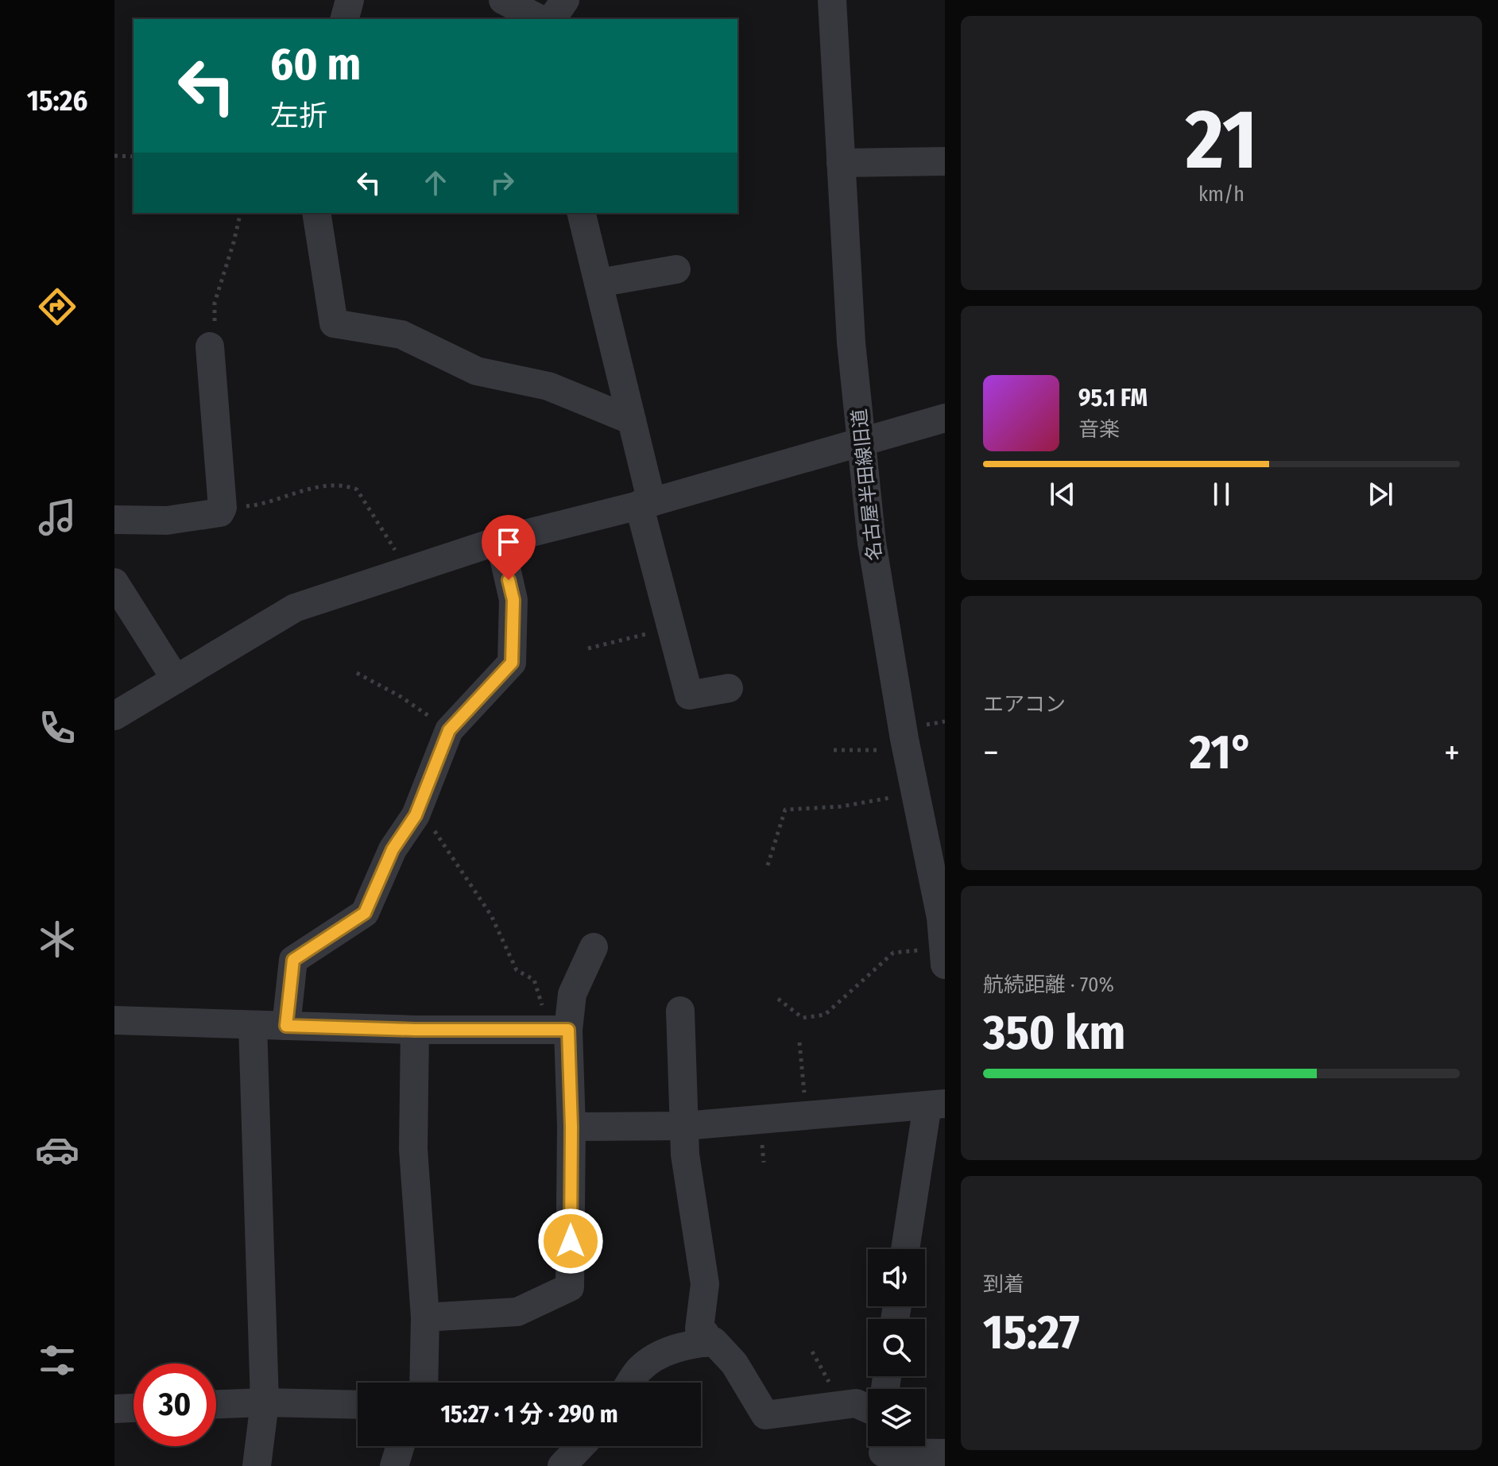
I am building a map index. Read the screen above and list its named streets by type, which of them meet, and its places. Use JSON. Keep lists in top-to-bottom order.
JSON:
{
  "streets": {
    "street": ["名古屋半田線旧道"]
  },
  "page": {
    "tabs": "15:26",
    "tile": [
      ["21", "km/h"],
      "エアコン",
      ["航続距離 · 70%", "350 km"],
      ["到着", "15:27"]
    ],
    "turn": ["60 m", "左折"],
    "song": ["95.1 FM", "音楽"],
    "heat": ["−", "21°", "+"],
    "limit": "30",
    "trip": "15:27 · 1 分 · 290 m"
  }
}
